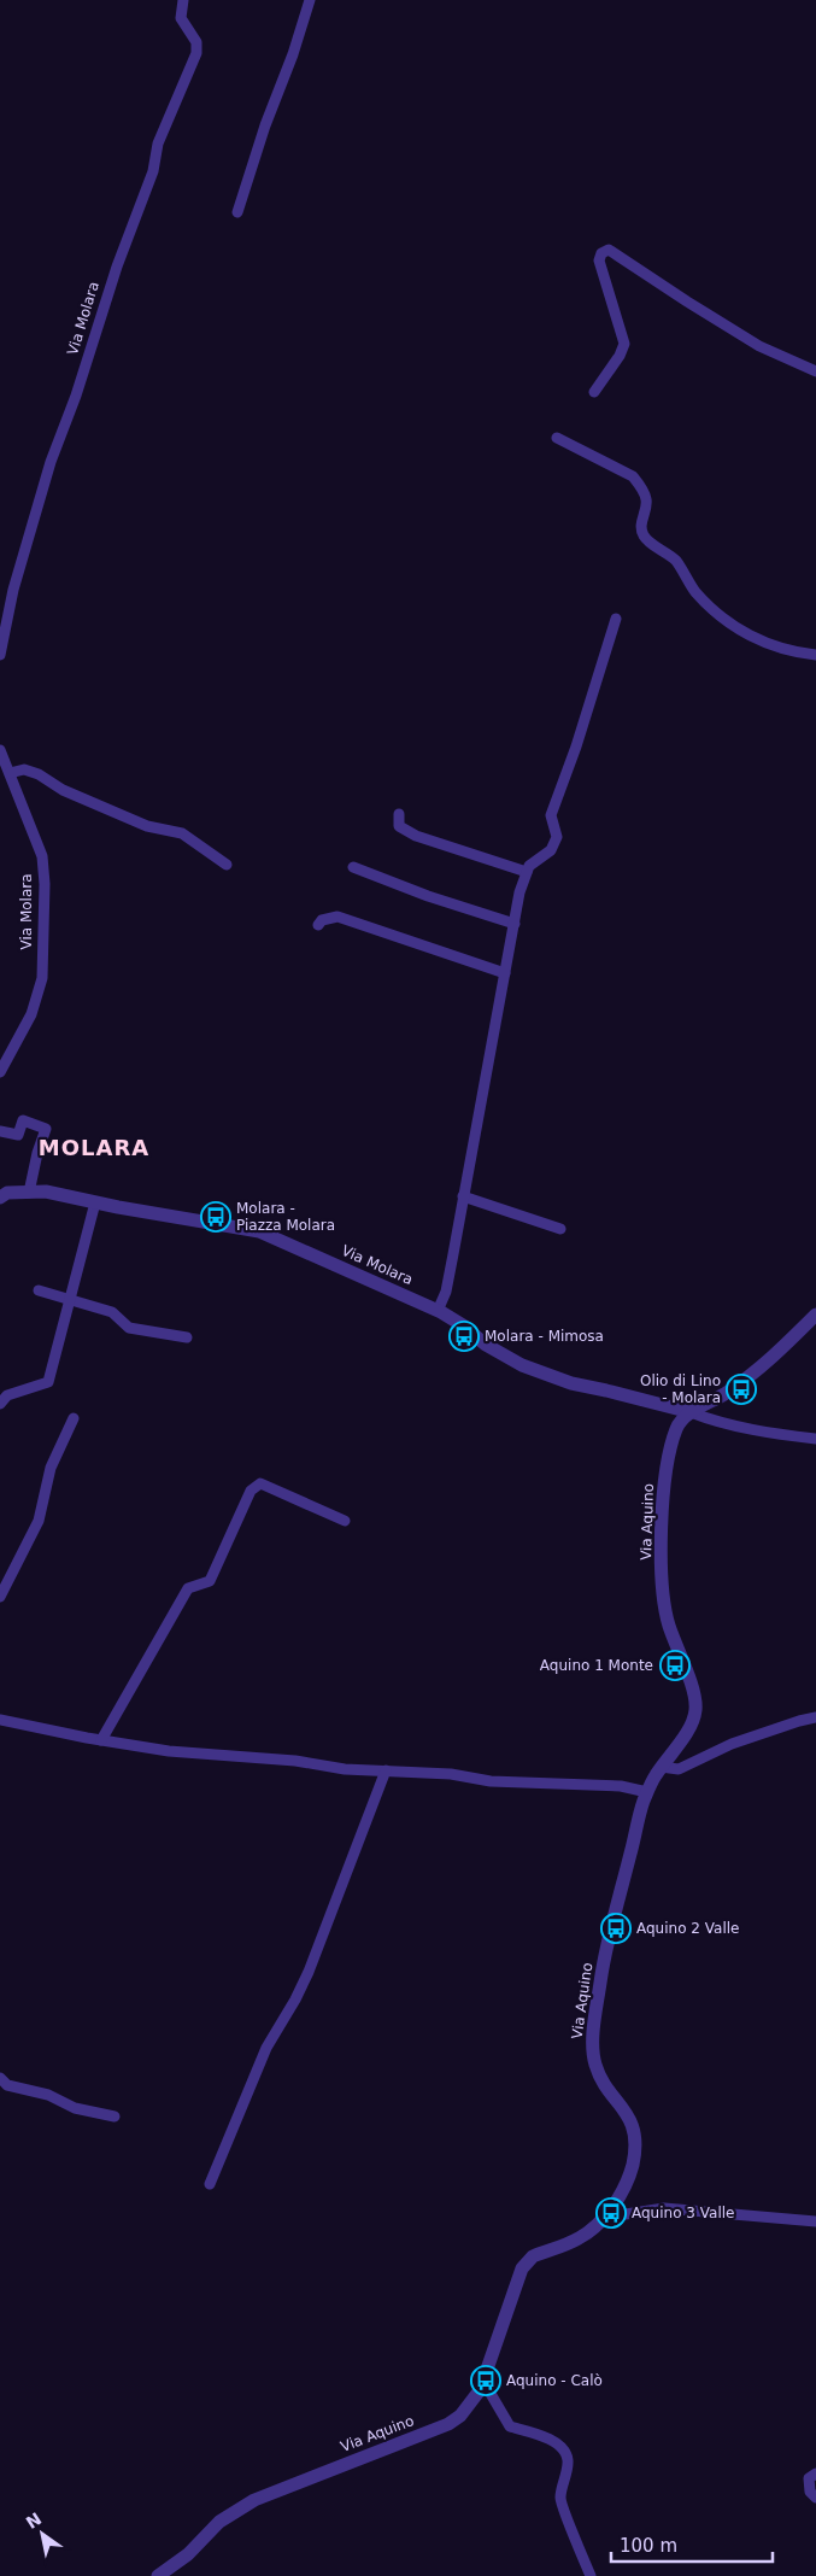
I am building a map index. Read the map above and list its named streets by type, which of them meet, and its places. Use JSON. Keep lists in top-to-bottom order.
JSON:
{
  "streets": {
    "street": ["Via Molara", "Via Aquino"]
  },
  "crossings": [
    ["Via Molara", "Via Aquino"]
  ],
  "districts": ["MOLARA"],
  "places": {
    "bus stop": [
      "Molara - Piazza Molara",
      "Molara - Mimosa",
      "Olio di Lino - Molara",
      "Aquino 1 Monte",
      "Aquino 2 Valle",
      "Aquino 3 Valle",
      "Aquino - Calò"
    ]
  },
  "scale_bar": "100 m",
  "north": "top left"
}
